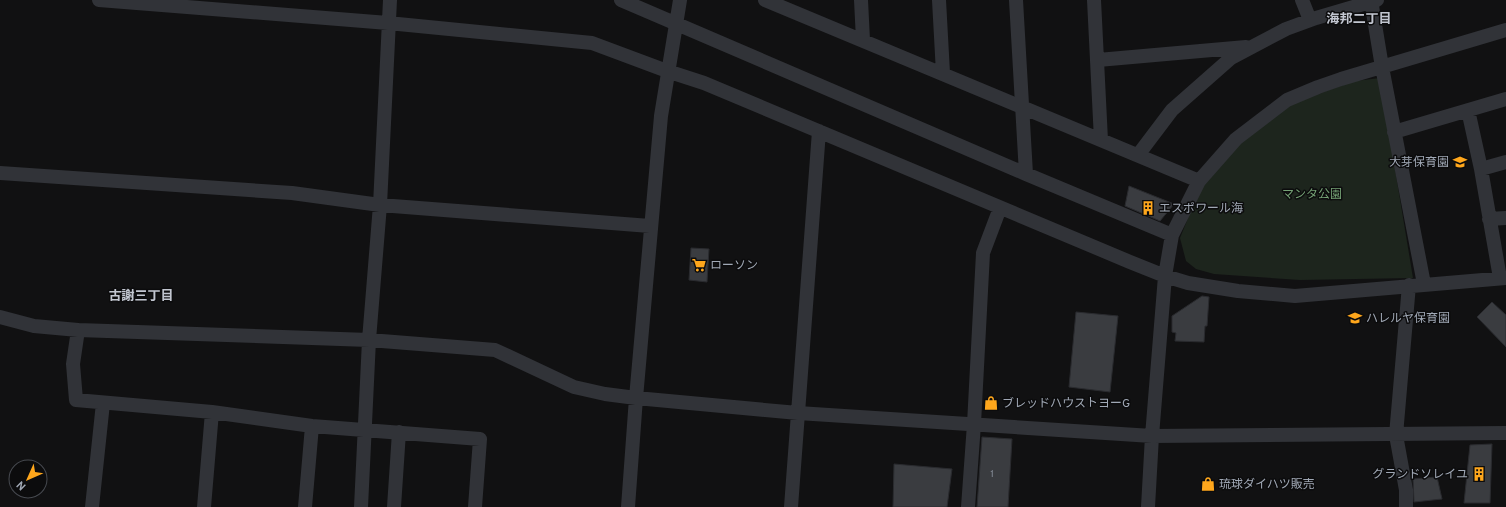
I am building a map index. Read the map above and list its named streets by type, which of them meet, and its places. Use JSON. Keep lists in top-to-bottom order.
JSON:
{
  "districts": ["海邦二丁目", "古謝三丁目"],
  "parks": ["マンタ公園"],
  "places": {
    "school or university": ["大芽保育園", "ハレルヤ保育園"],
    "building": ["エスポワール海", "グランドソレイユ"],
    "supermarket": ["ローソン"],
    "shop": ["ブレッドハウストヨーG", "琉球ダイハツ販売"]
  },
  "house_numbers": ["1"],
  "north": "bottom left"
}
